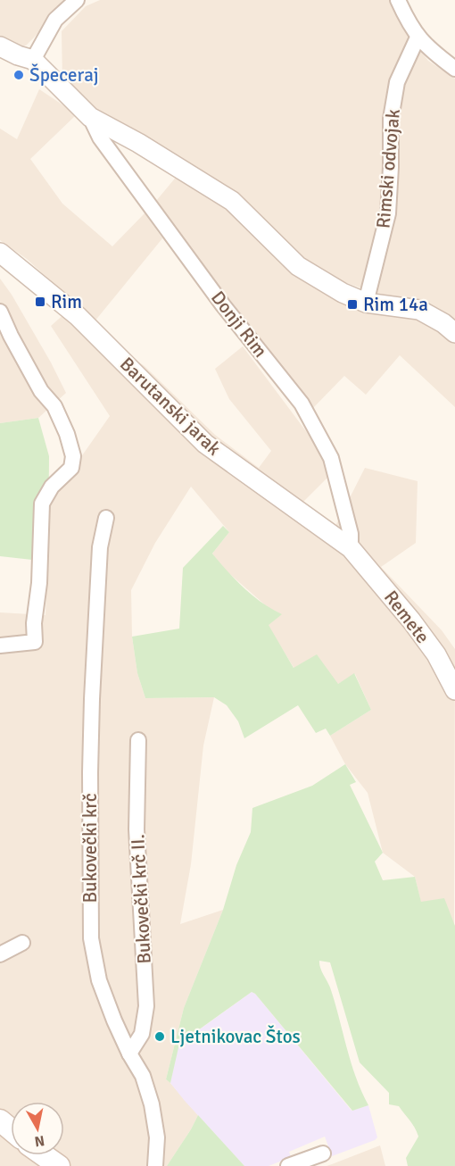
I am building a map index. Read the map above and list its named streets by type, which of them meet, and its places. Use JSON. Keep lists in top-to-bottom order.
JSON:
{
  "streets": {
    "street": [
      "Rimski odvojak",
      "Donji Rim",
      "Barutanski jarak",
      "Remete",
      "Bukovečki krč",
      "Bukovečki krč II."
    ]
  },
  "crossings": [
    ["Donji Rim", "Barutanski jarak"],
    ["Donji Rim", "Remete"],
    ["Barutanski jarak", "Remete"],
    ["Bukovečki krč", "Bukovečki krč II."]
  ],
  "places": {
    "other": ["Špeceraj", "Ljetnikovac Štos"],
    "transit": ["Rim", "Rim 14a"]
  },
  "north": "bottom"
}
